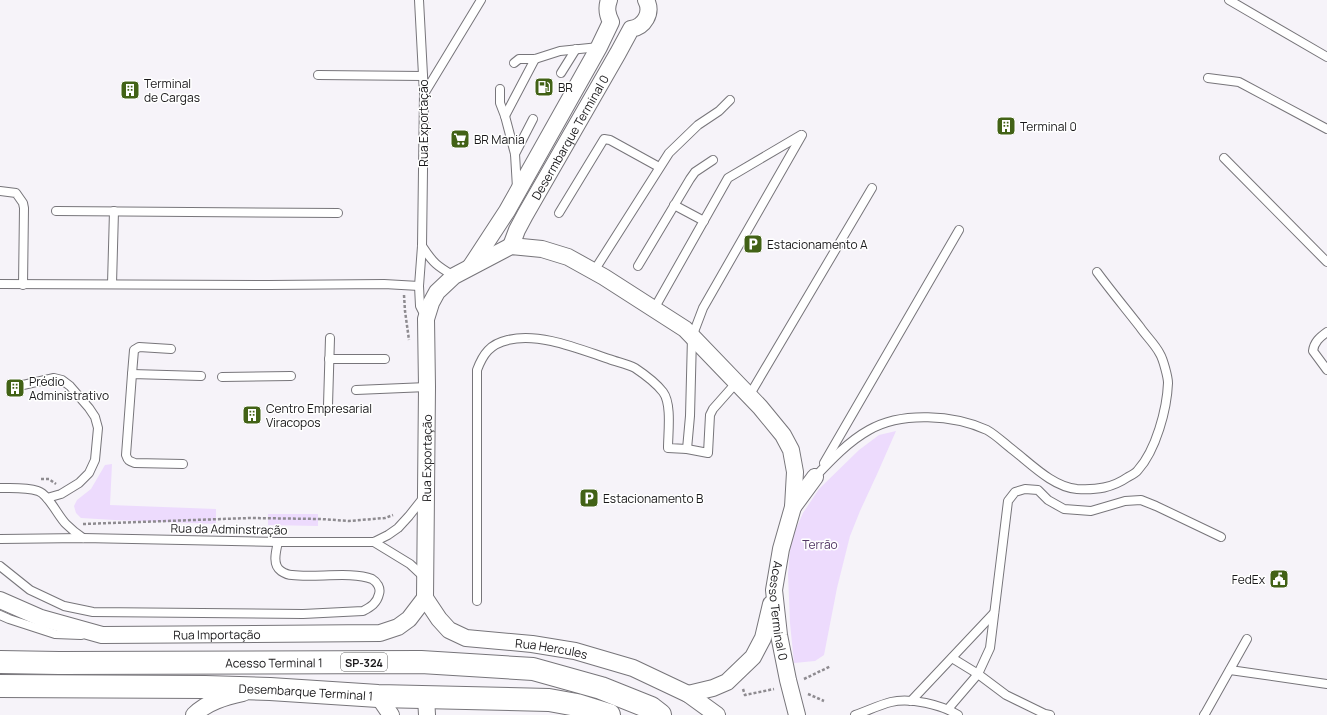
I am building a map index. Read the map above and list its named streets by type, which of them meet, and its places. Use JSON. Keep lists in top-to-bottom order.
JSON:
{
  "streets": {
    "main road": ["SP-324", "Acesso Terminal 1", "Desembarque Terminal 1"],
    "street": [
      "Rua Exportação",
      "Desermbarque Terminal 0",
      "Acesso Terminal 0",
      "Rua Importação",
      "Rua Hercules"
    ],
    "lane": ["Rua da Adminstração"]
  },
  "crossings": [
    ["Rua Exportação", "Desermbarque Terminal 0"],
    ["Rua Exportação", "Rua Importação"],
    ["Rua Exportação", "Rua Hercules"],
    ["Rua Importação", "Rua Hercules"]
  ],
  "parks": ["Terrão"],
  "places": {
    "fuel station": ["BR"],
    "building": [
      "Terminal de Cargas",
      "Terminal 0",
      "Prédio Administrativo",
      "Centro Empresarial Viracopos"
    ],
    "supermarket": ["BR Mania"],
    "parking": ["Estacionamento A", "Estacionamento B"],
    "public building": ["FedEx"]
  }
}
